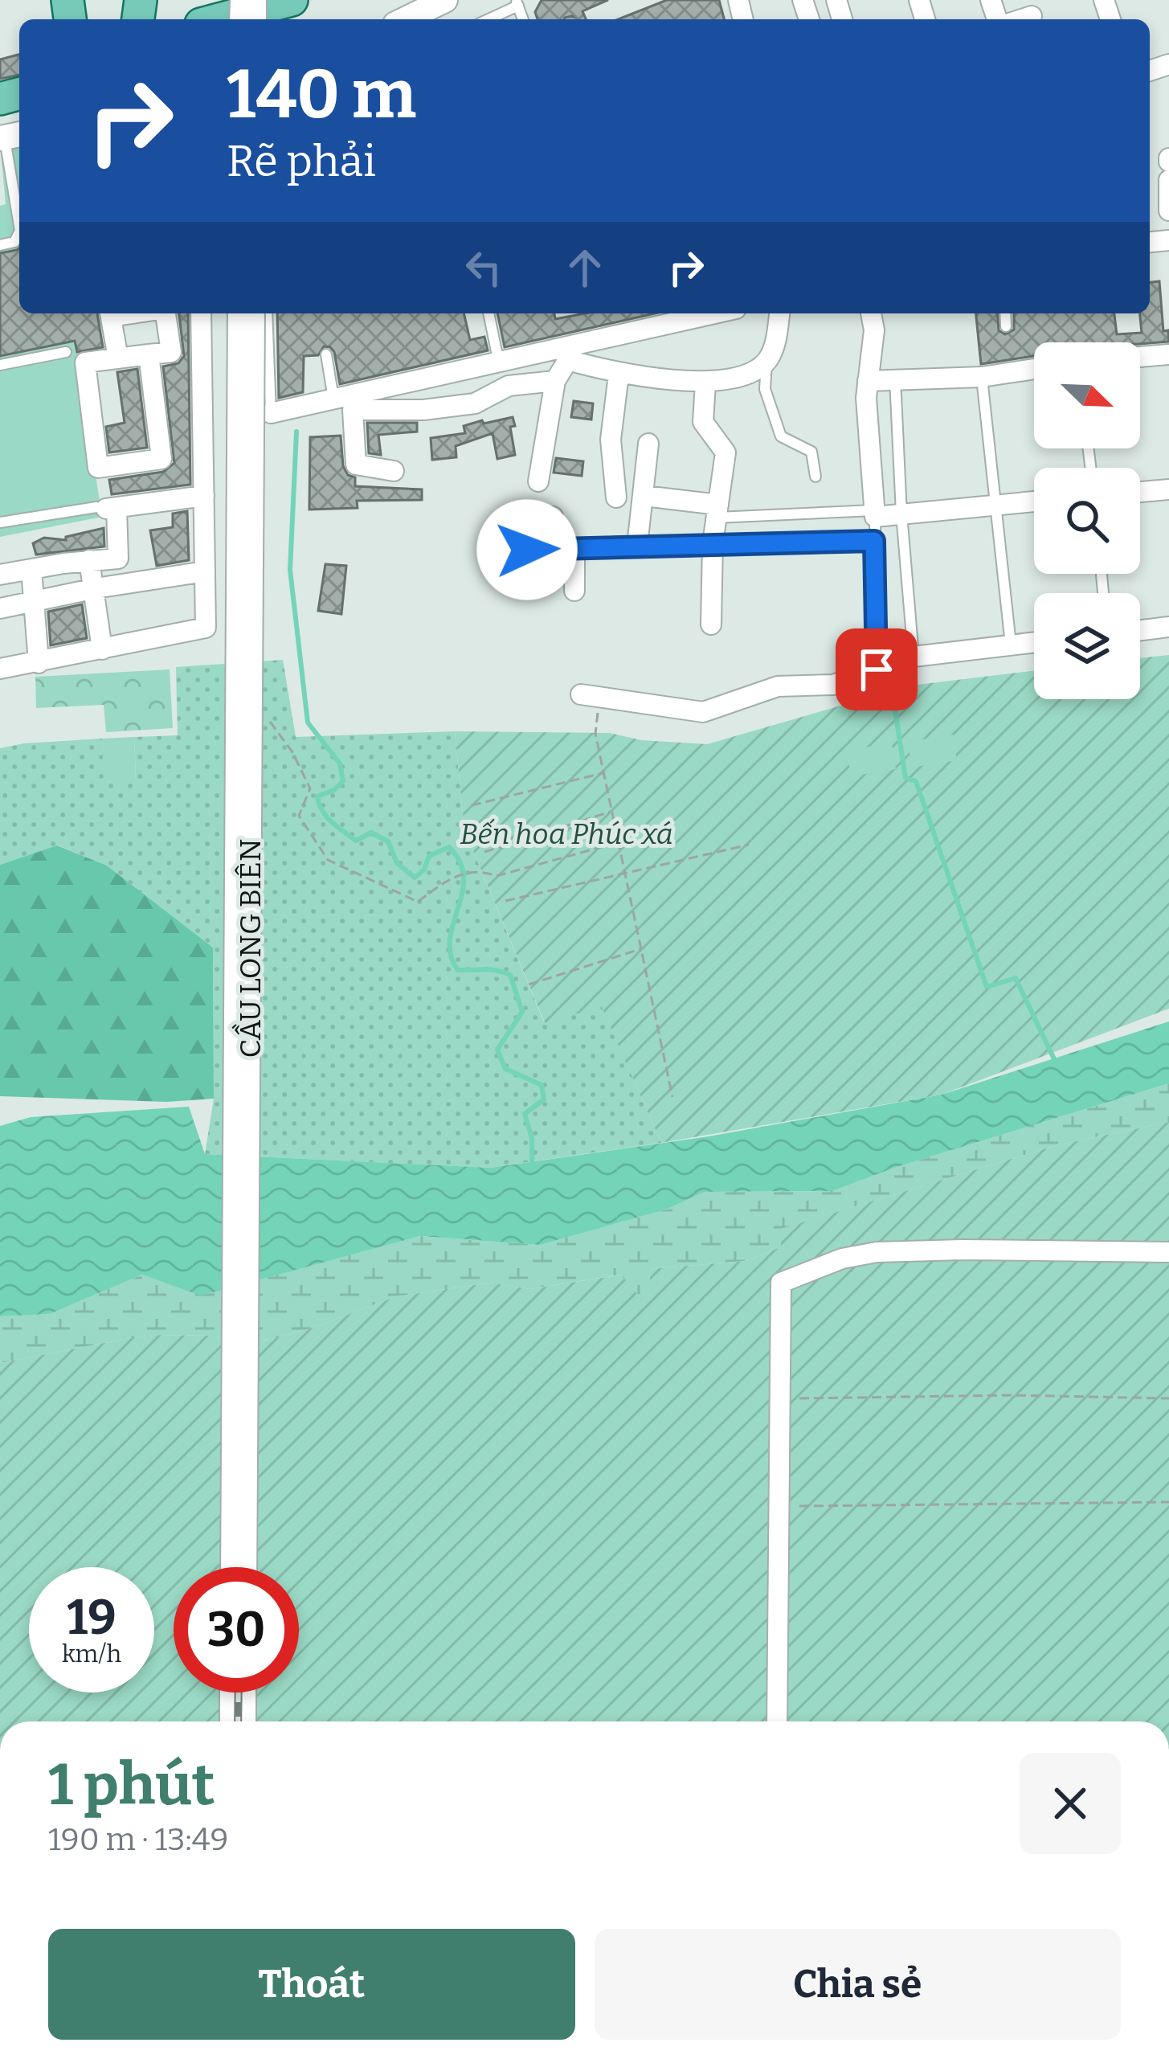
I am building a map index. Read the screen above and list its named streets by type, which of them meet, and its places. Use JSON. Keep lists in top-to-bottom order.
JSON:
{
  "streets": {
    "street": ["CẦU LONG BIÊN"]
  },
  "parks": ["Bến hoa Phúc xá"],
  "north": "bottom right",
  "page": {
    "turn": ["140 m", "Rẽ phải"],
    "speed": "19 km/h",
    "limit": "30",
    "heading": ["1 phút", "190 m · 13:49"],
    "buttons": ["Thoát", "Chia sẻ"]
  }
}
